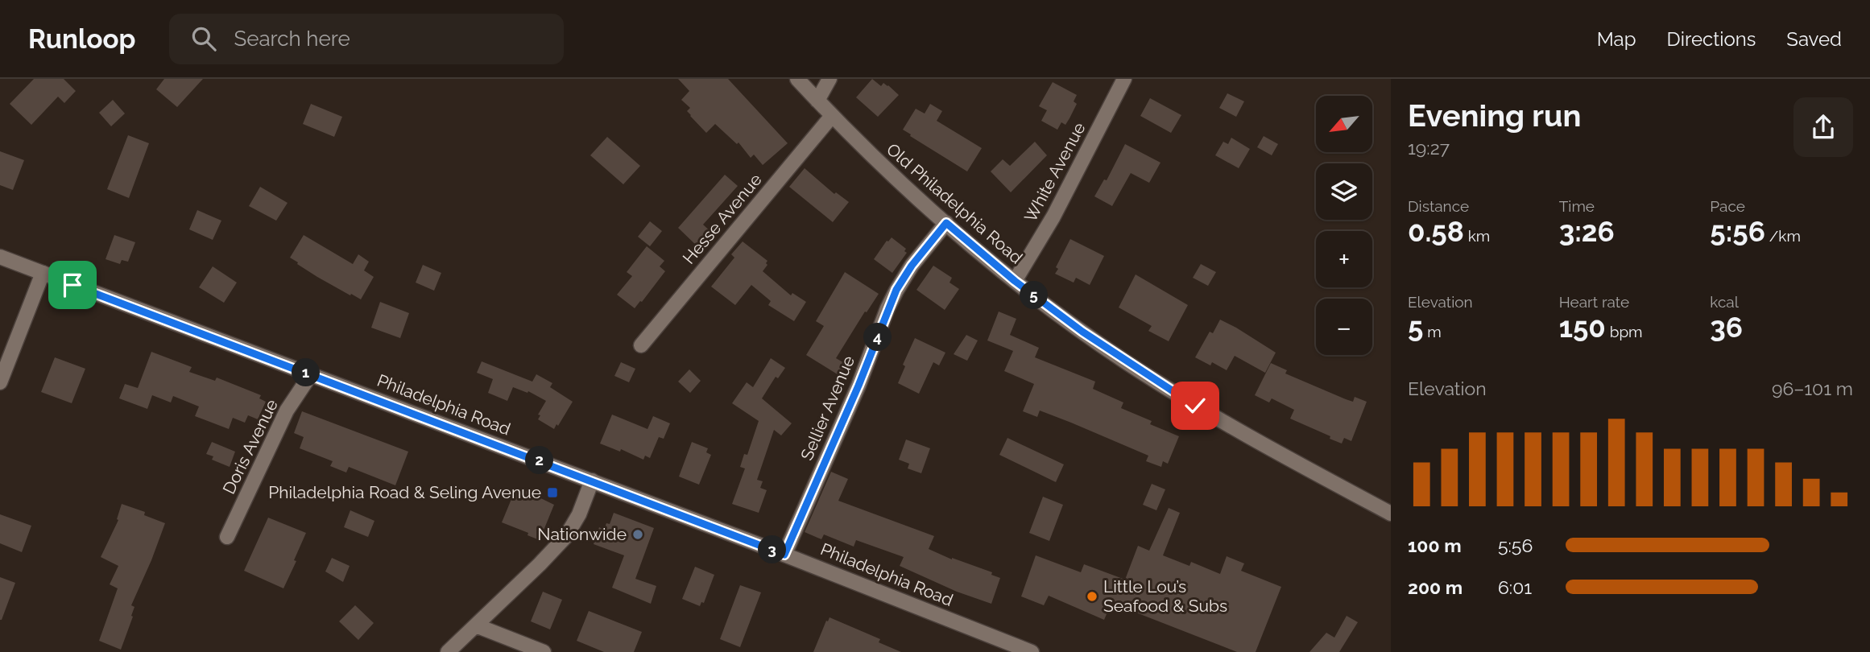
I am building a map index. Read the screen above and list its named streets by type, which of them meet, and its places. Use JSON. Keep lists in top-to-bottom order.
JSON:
{
  "streets": {
    "street": [
      "White Avenue",
      "Old Philadelphia Road",
      "Hesse Avenue",
      "Philadelphia Road",
      "Sellier Avenue",
      "Doris Avenue"
    ]
  },
  "crossings": [
    ["White Avenue", "Old Philadelphia Road"],
    ["Old Philadelphia Road", "Hesse Avenue"],
    ["Old Philadelphia Road", "Sellier Avenue"],
    ["Philadelphia Road", "Sellier Avenue"],
    ["Philadelphia Road", "Doris Avenue"]
  ],
  "places": {
    "transit": ["Philadelphia Road & Seling Avenue"],
    "other": ["Nationwide", "Little Lou’s Seafood & Subs"]
  },
  "north": "bottom left",
  "page": {
    "header": "Runloop",
    "search": "Search here",
    "nav": ["Map", "Directions", "Saved"],
    "heading": ["Evening run", "19:27"],
    "map_buttons": ["+", "−"],
    "stats": [
      ["Distance", "0.58 km"],
      ["Time", "3:26"],
      ["Pace", "5:56 /km"],
      ["Elevation", "5 m"],
      ["Heart rate", "150 bpm"],
      ["kcal", "36"]
    ],
    "pins": [
      "5",
      "4",
      "1",
      "2",
      "3"
    ],
    "chart": ["Elevation", "96–101 m"],
    "list": [
      {
        "name": "100 m",
        "note": "5:56"
      },
      {
        "name": "200 m",
        "note": "6:01"
      }
    ]
  }
}
